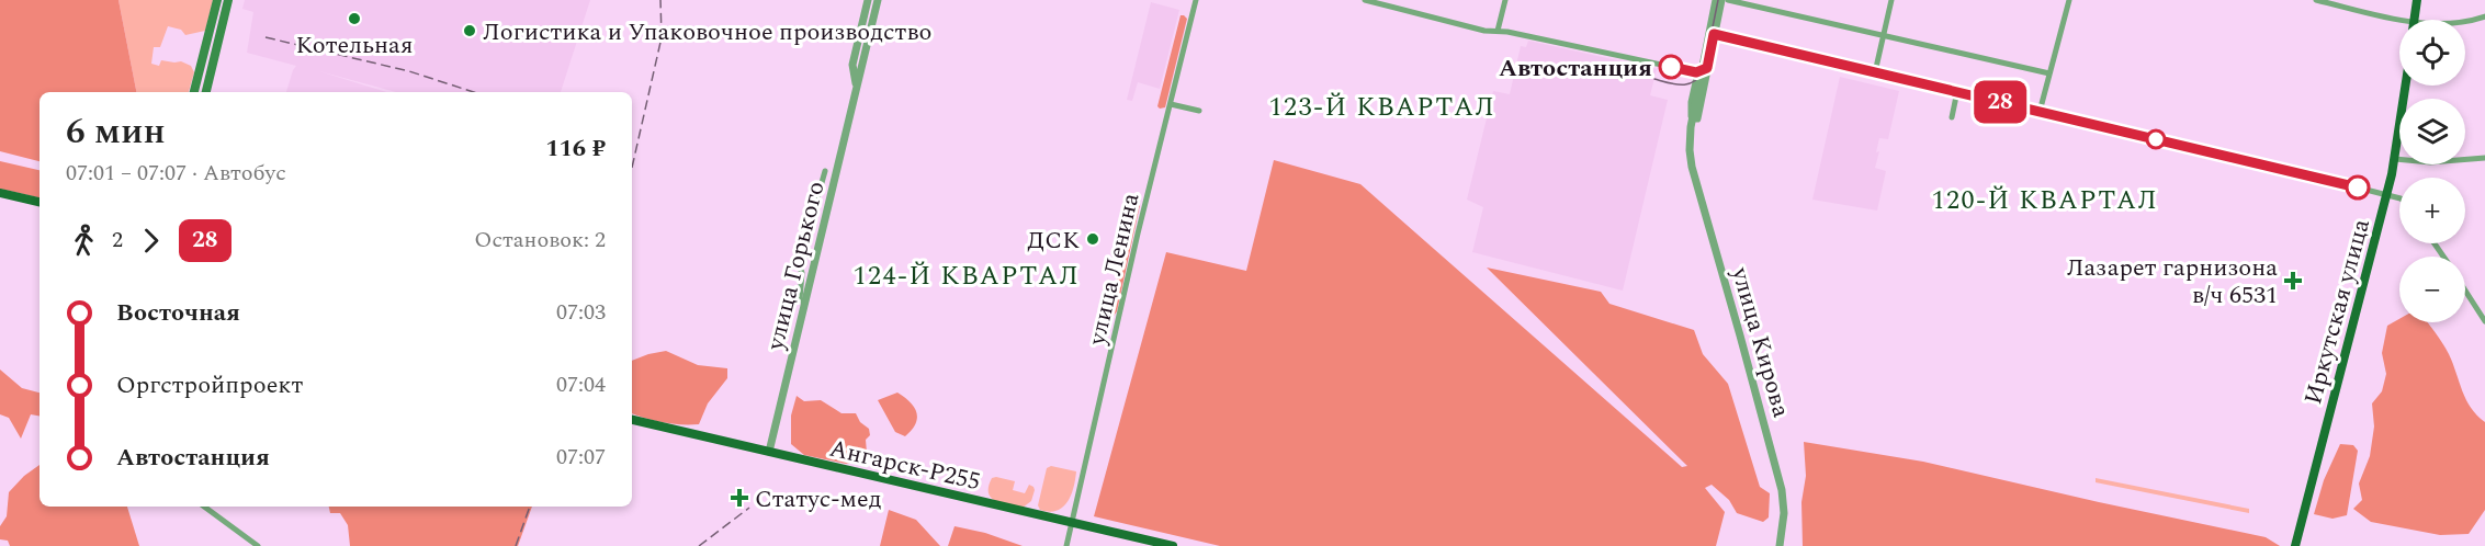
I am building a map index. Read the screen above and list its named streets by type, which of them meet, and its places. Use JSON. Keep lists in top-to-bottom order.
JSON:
{
  "streets": {
    "main road": ["Иркутская улица", "Ангарск-Р255"],
    "street": ["улица Горького", "улица Ленина", "улица Кирова"]
  },
  "crossings": [
    ["улица Горького", "Ангарск-Р255"],
    ["улица Ленина", "Ангарск-Р255"]
  ],
  "districts": ["123-Й КВАРТАЛ", "120-Й КВАРТАЛ", "124-Й КВАРТАЛ"],
  "places": {
    "other": [
      "Котельная",
      "Логистика и Упаковочное производство",
      "Автостанция",
      "ДСК"
    ],
    "health": ["Лазарет гарнизона в/ч 6531", "Статус-мед"]
  },
  "lines": ["bus line 28"],
  "page": {
    "on_map": "28",
    "map_buttons": ["+", "−"],
    "heading": ["6 мин", "07:01 – 07:07 · Автобус", "116 ₽"],
    "legs": ["2", "28", "Остановок: 2"],
    "list": [
      {
        "name": "Восточная",
        "value": "07:03"
      },
      {
        "name": "Оргстройпроект",
        "value": "07:04"
      },
      {
        "name": "Автостанция",
        "value": "07:07"
      }
    ]
  }
}
